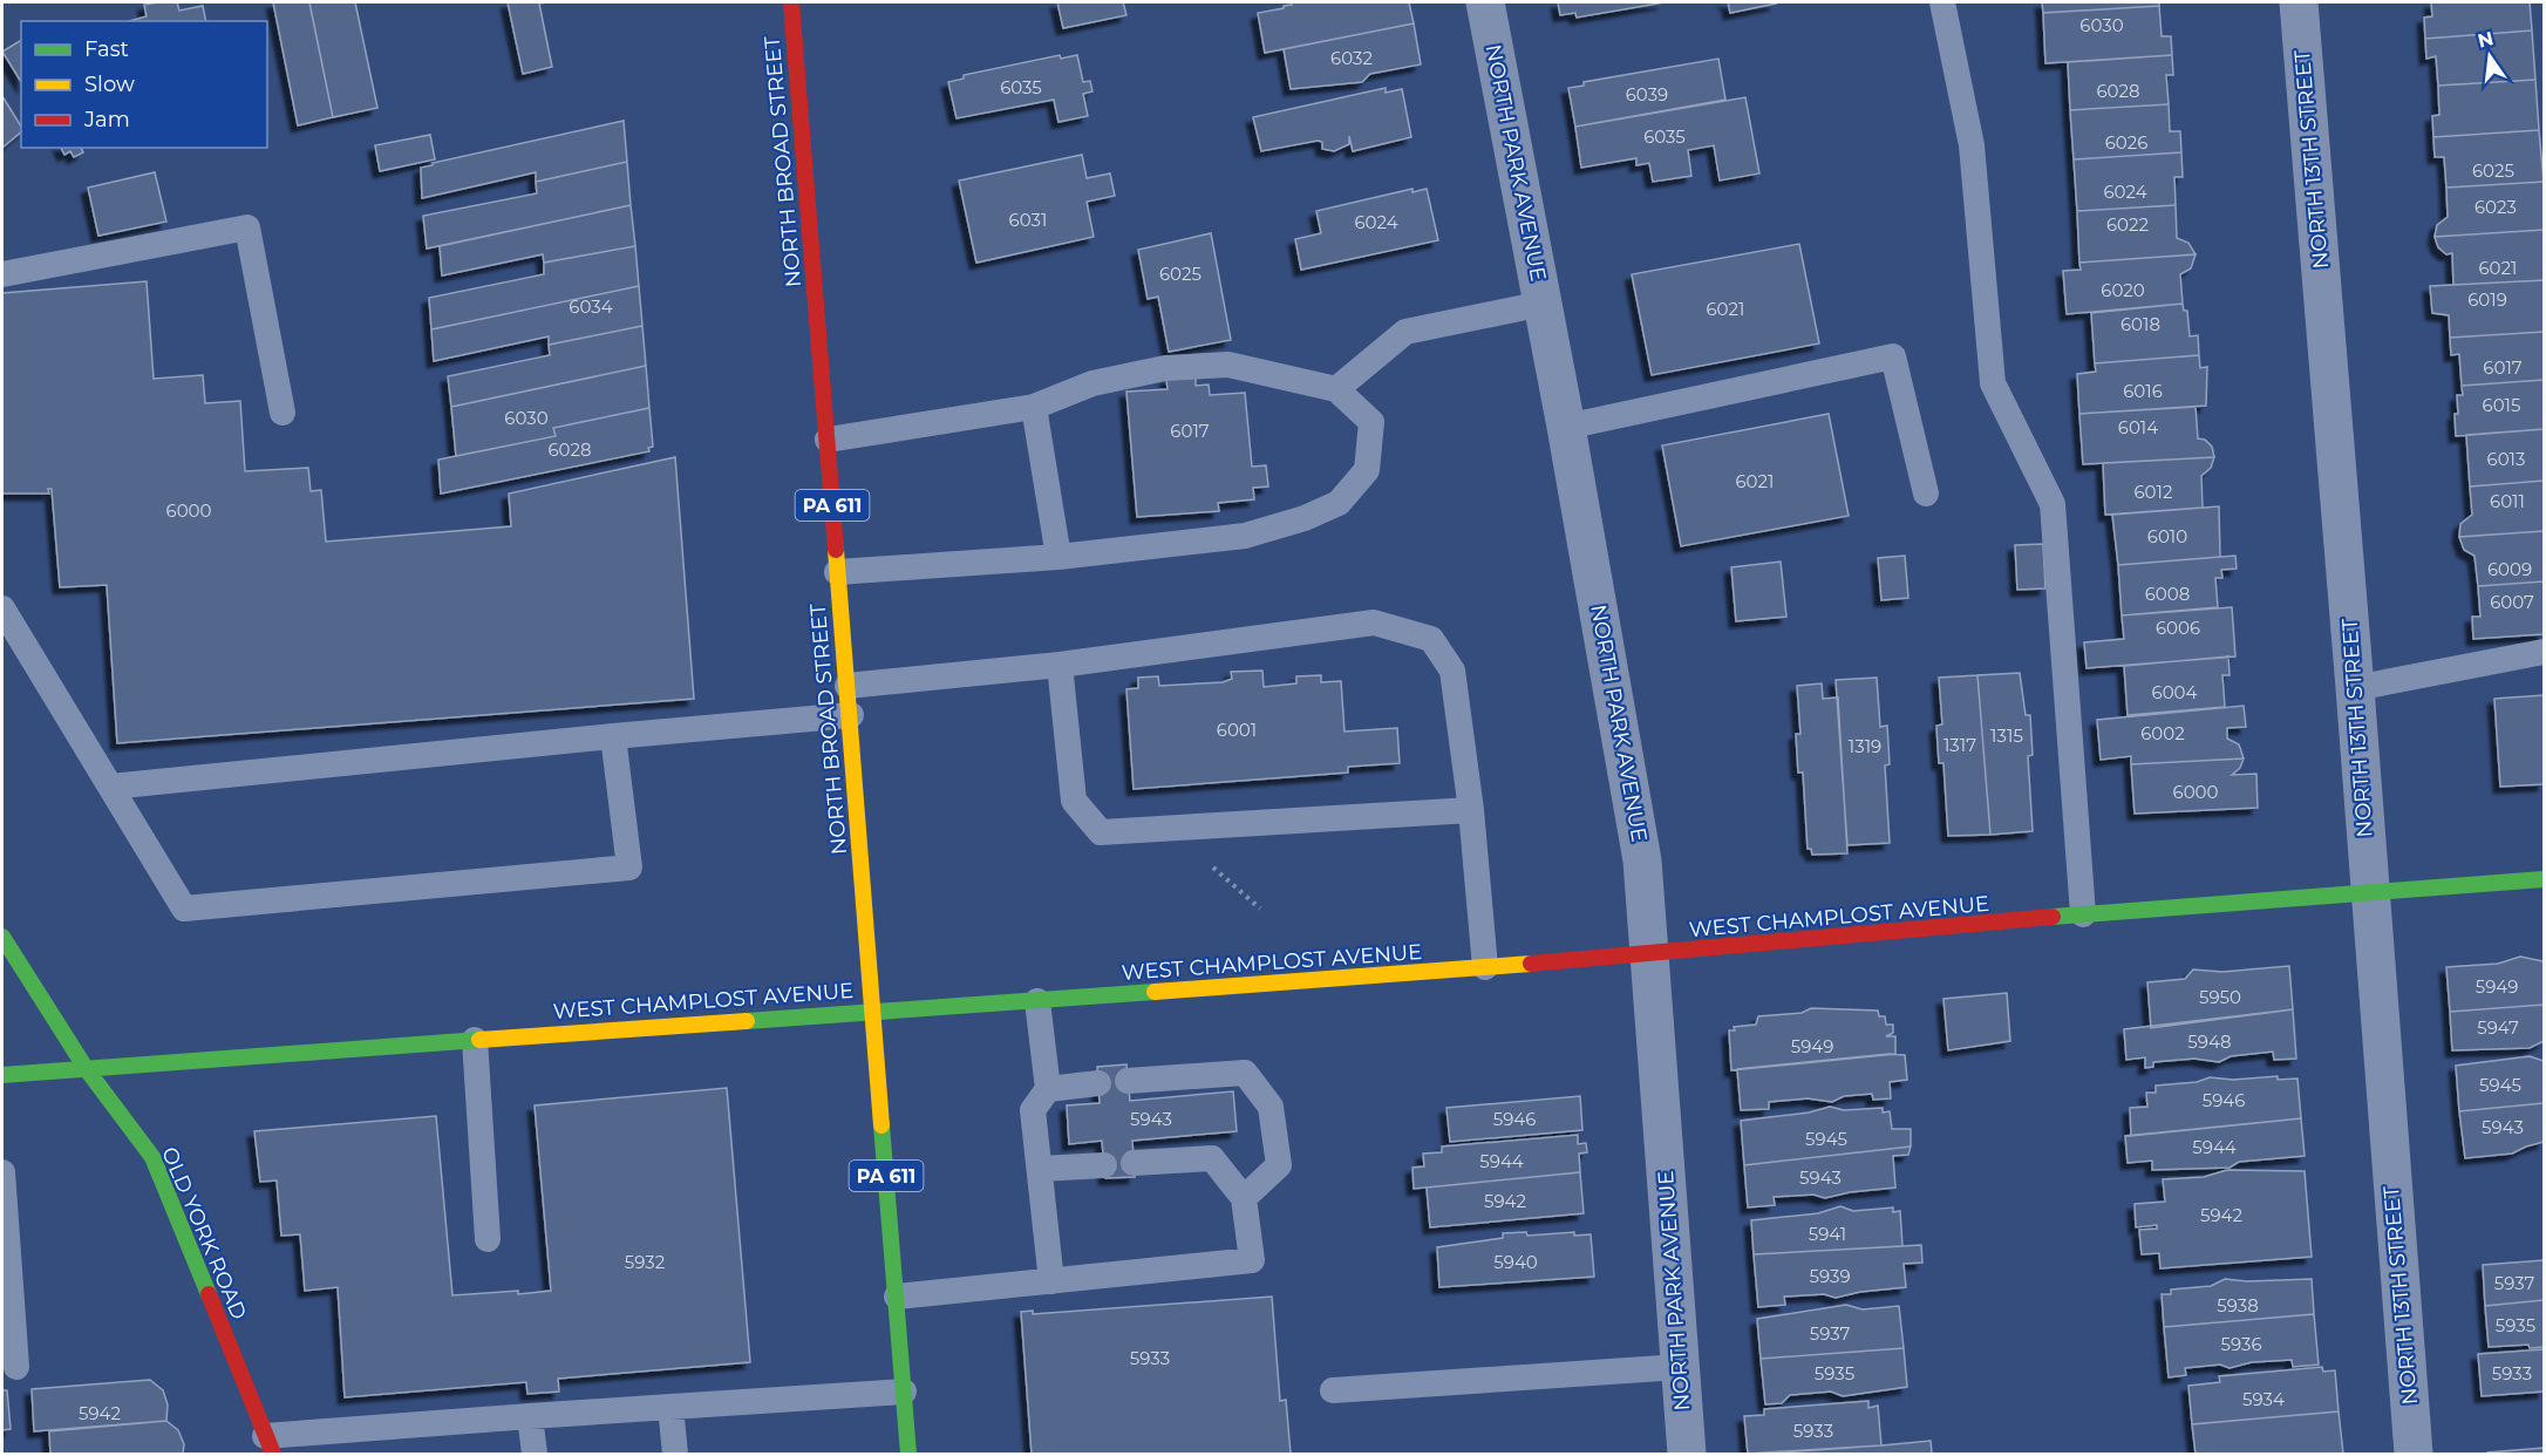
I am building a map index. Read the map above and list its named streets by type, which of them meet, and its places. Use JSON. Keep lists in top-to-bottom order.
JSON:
{
  "streets": {
    "street": [
      "NORTH 13TH STREET",
      "NORTH BROAD STREET",
      "NORTH PARK AVENUE",
      "PA 611",
      "WEST CHAMPLOST AVENUE",
      "OLD YORK ROAD"
    ]
  },
  "crossings": [
    ["NORTH 13TH STREET", "WEST CHAMPLOST AVENUE"],
    ["NORTH BROAD STREET", "WEST CHAMPLOST AVENUE"],
    ["NORTH PARK AVENUE", "WEST CHAMPLOST AVENUE"],
    ["WEST CHAMPLOST AVENUE", "OLD YORK ROAD"]
  ],
  "house_numbers": [
    "6030",
    "6032",
    "6035",
    "6028",
    "6039",
    "6035",
    "6026",
    "6025",
    "6024",
    "6023",
    "6031",
    "6024",
    "6022",
    "6021",
    "6025",
    "6020",
    "6019",
    "6034",
    "6021",
    "6018",
    "6017",
    "6016",
    "6015",
    "6030",
    "6014",
    "6017",
    "6028",
    "6013",
    "6021",
    "6012",
    "6011",
    "6000",
    "6010",
    "6009",
    "6008",
    "6007",
    "6006",
    "6004",
    "6001",
    "6002",
    "1315",
    "1317",
    "1319",
    "6000",
    "5949",
    "5950",
    "5947",
    "5948",
    "5949",
    "5945",
    "5946",
    "5943",
    "5946",
    "5943",
    "5945",
    "5944",
    "5944",
    "5943",
    "5942",
    "5942",
    "5941",
    "5932",
    "5940",
    "5939",
    "5937",
    "5938",
    "5935",
    "5937",
    "5936",
    "5933",
    "5935",
    "5933",
    "5934",
    "5942",
    "5933"
  ],
  "legend": ["Fast", "Slow", "Jam"],
  "north": "top"
}
